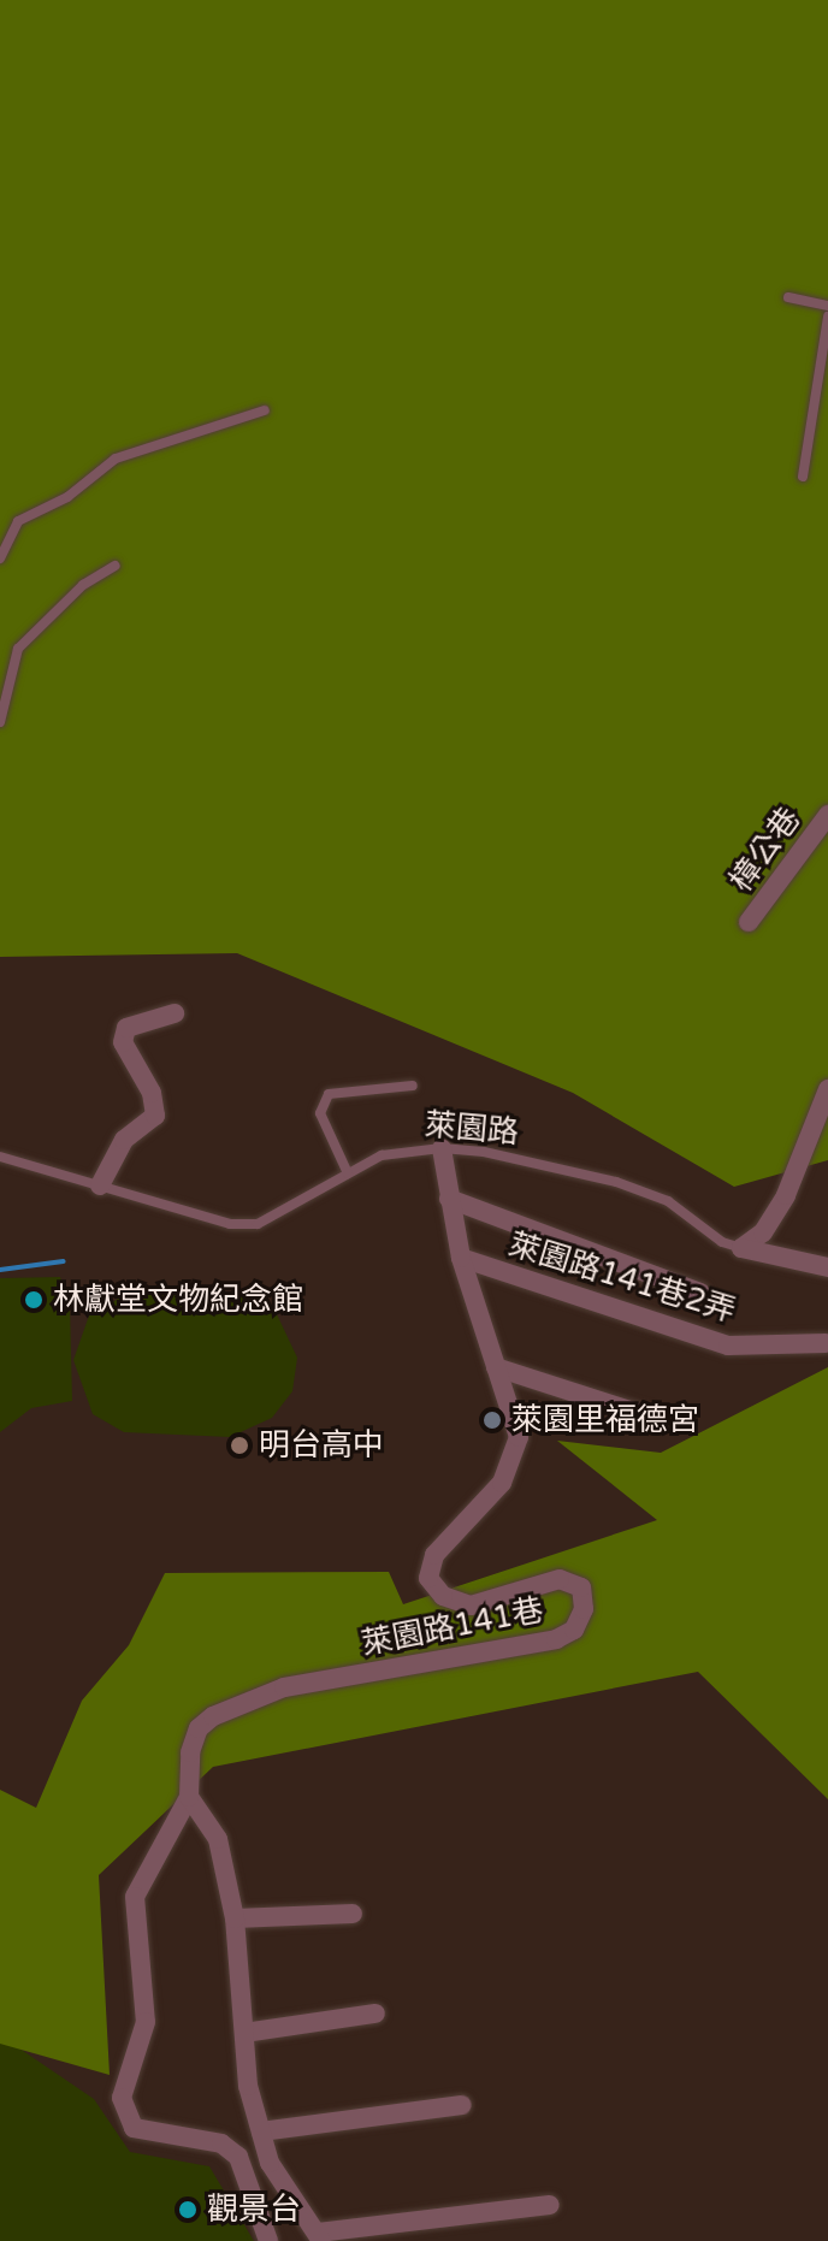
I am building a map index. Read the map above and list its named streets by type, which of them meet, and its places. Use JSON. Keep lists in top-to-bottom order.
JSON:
{
  "streets": {
    "street": [
      "樟公巷",
      "萊園路",
      "萊園路141巷2弄",
      "萊園路141巷"
    ]
  },
  "crossings": [
    ["萊園路", "萊園路141巷"],
    ["萊園路141巷2弄", "萊園路141巷"]
  ],
  "places": [
    "林獻堂文物紀念館",
    "萊園里福德宮",
    "明台高中",
    "觀景台"
  ]
}
